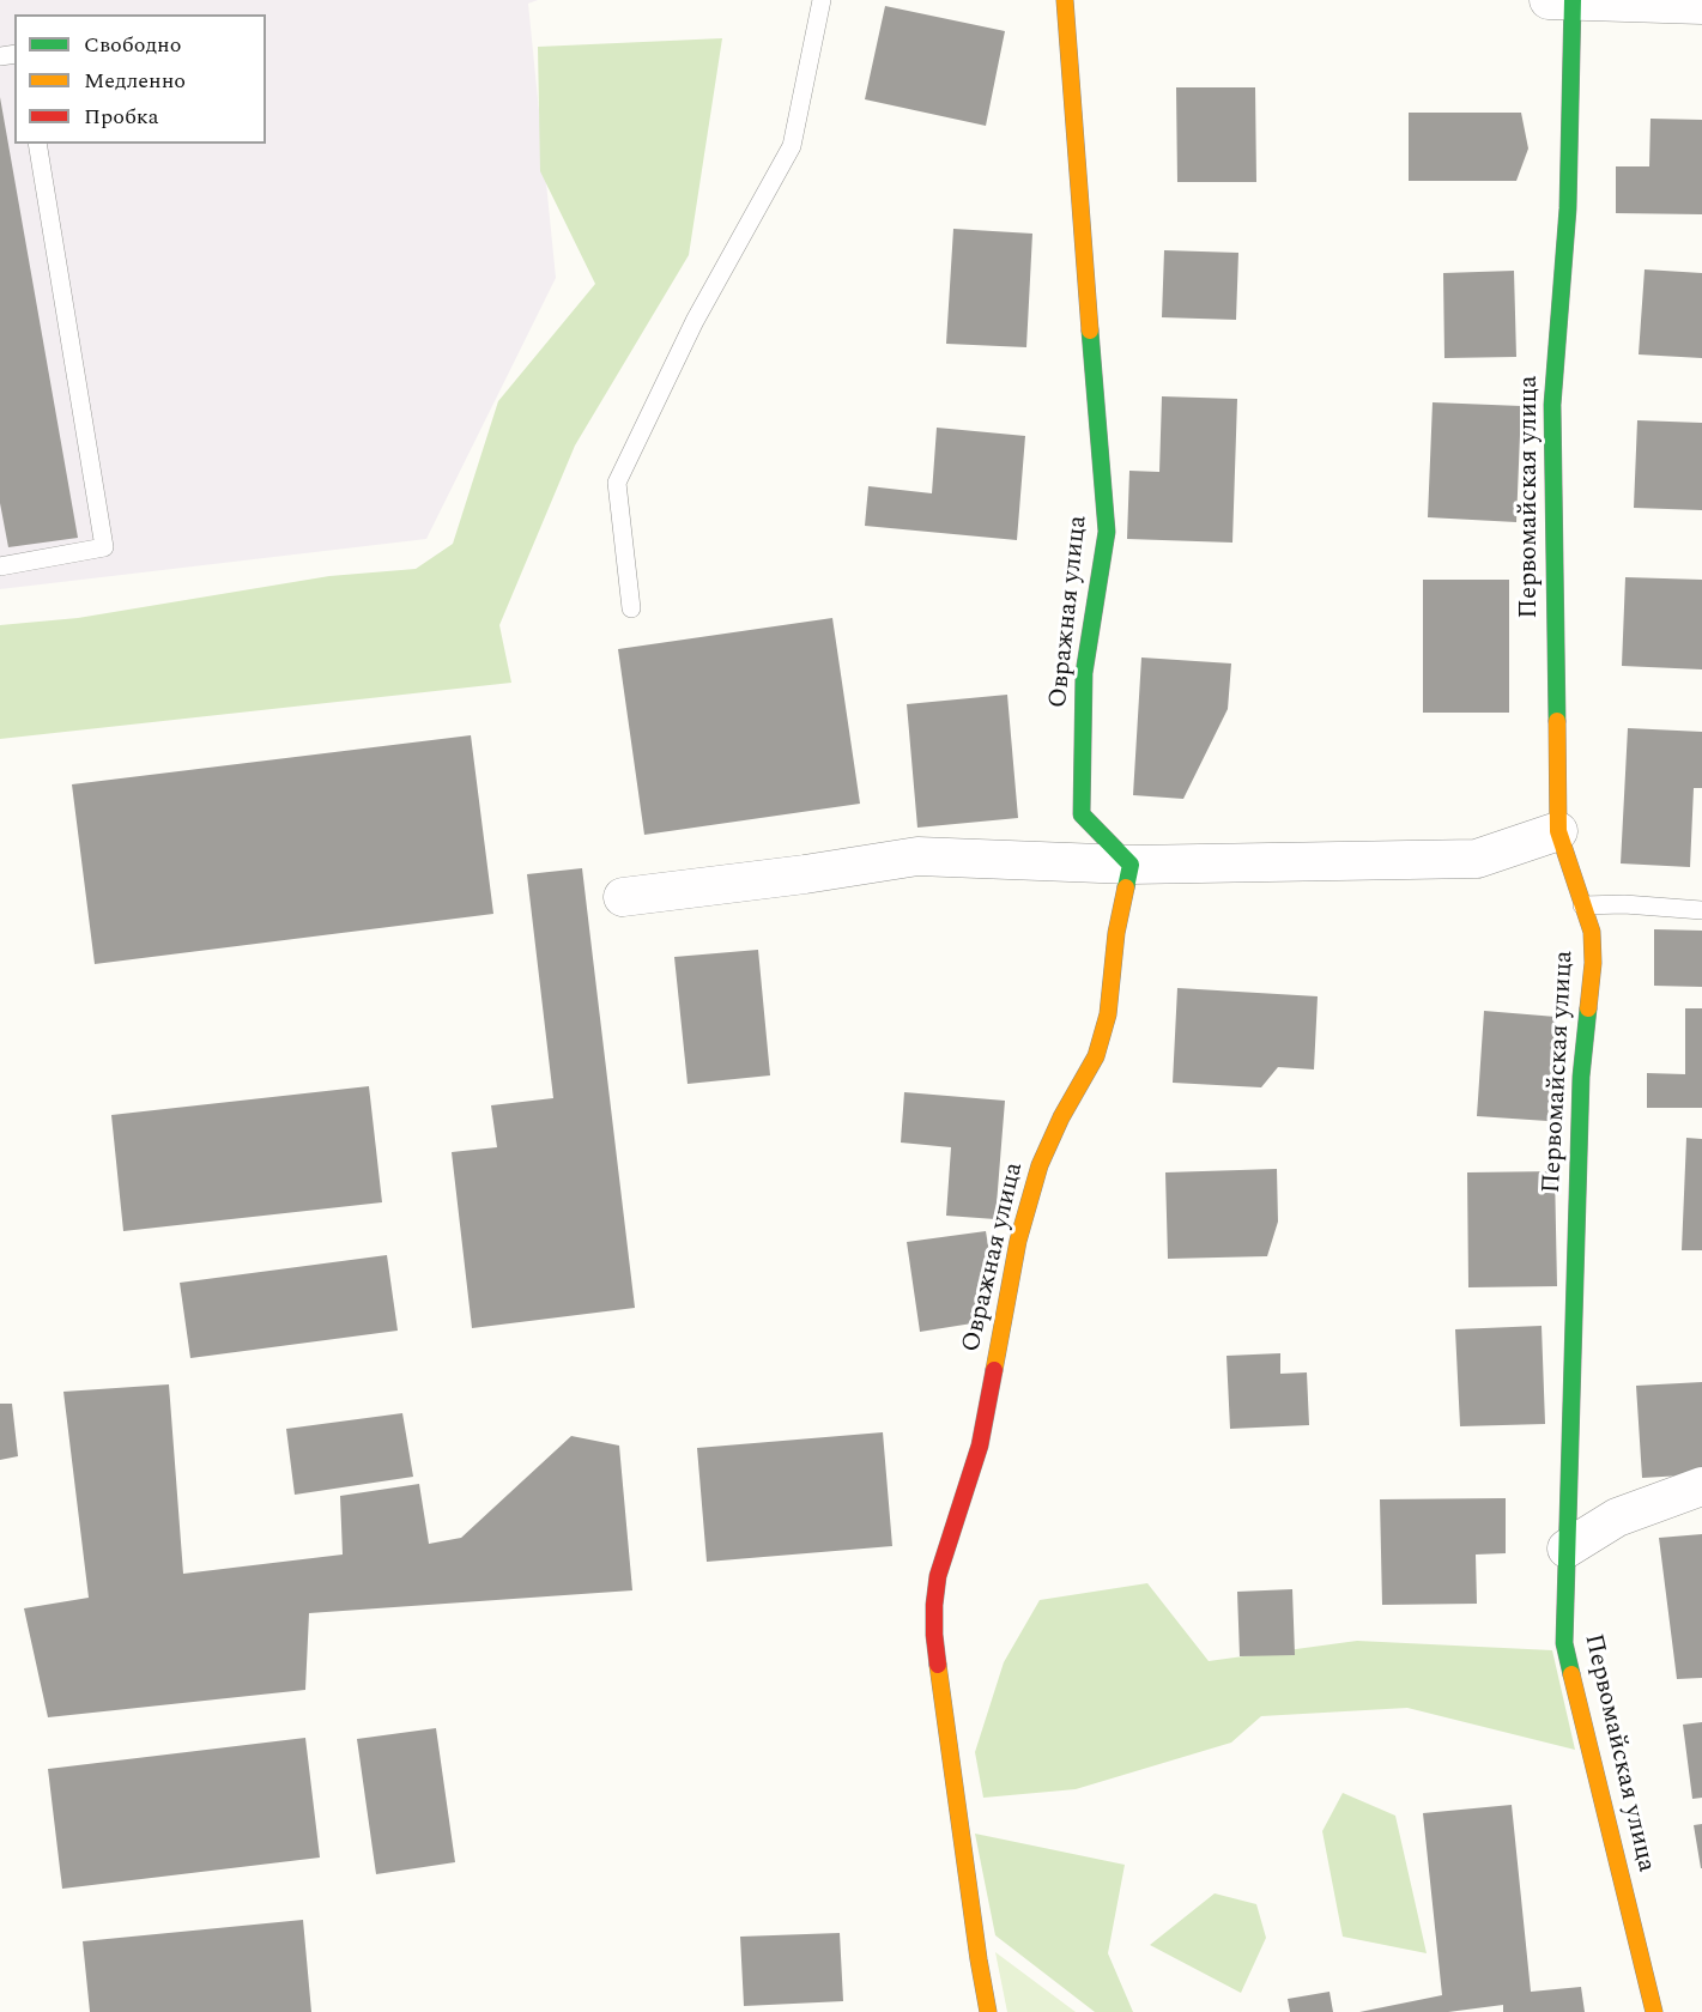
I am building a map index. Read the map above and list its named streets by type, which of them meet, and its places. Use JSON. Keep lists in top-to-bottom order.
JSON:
{
  "streets": {
    "street": ["Первомайская улица", "Овражная улица"]
  },
  "legend": ["Свободно", "Медленно", "Пробка"]
}
